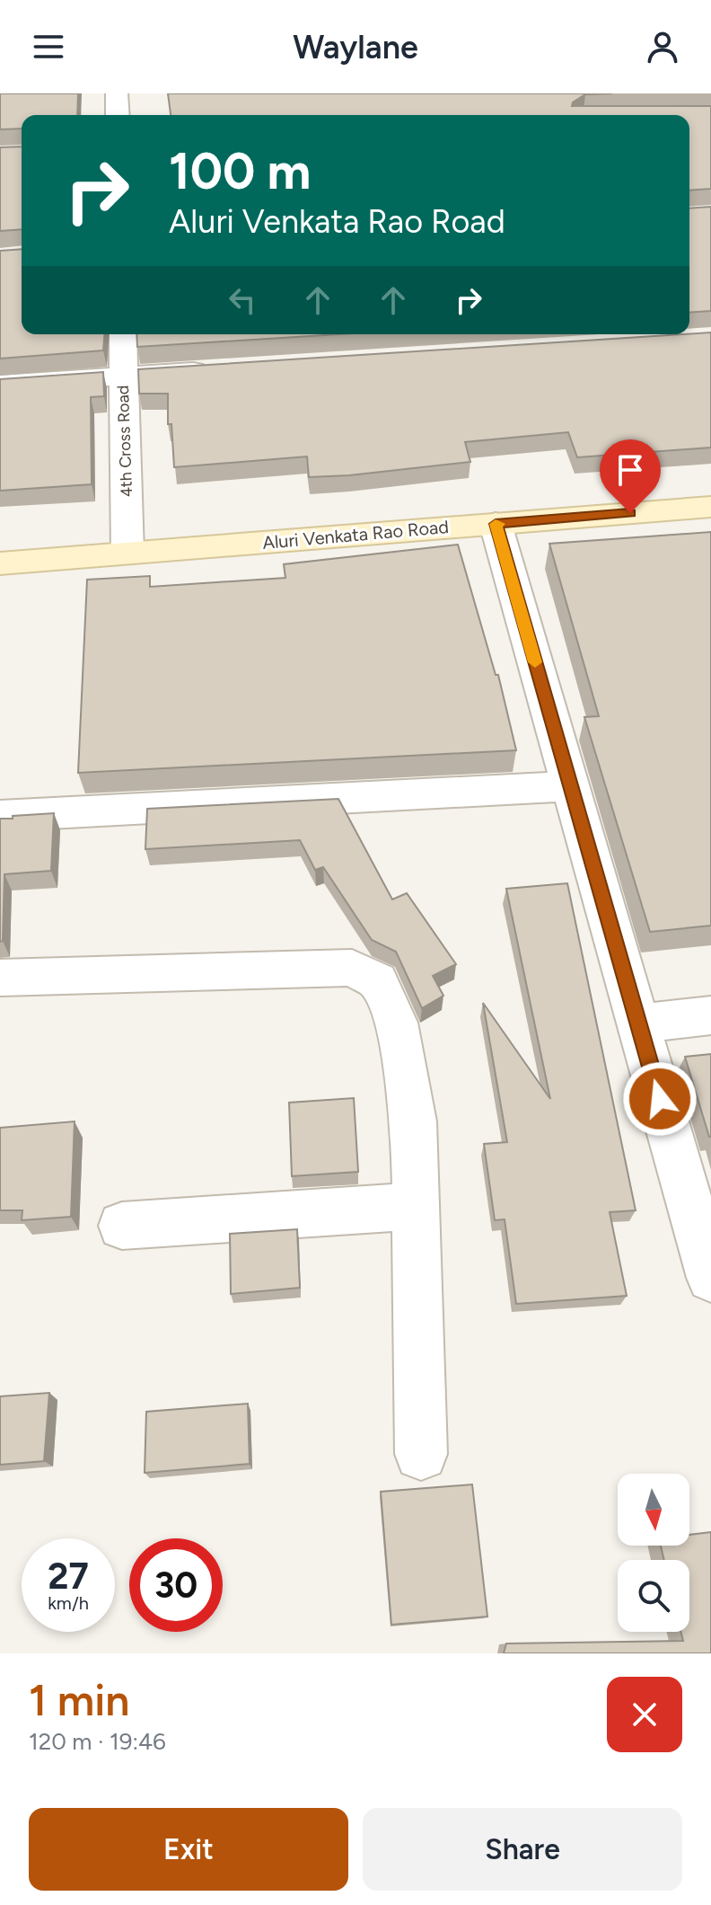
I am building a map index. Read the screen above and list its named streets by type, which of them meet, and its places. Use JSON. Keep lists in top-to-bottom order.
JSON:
{
  "streets": {
    "main road": ["Aluri Venkata Rao Road"],
    "street": ["4th Cross Road"]
  },
  "crossings": [
    ["4th Cross Road", "Aluri Venkata Rao Road"]
  ],
  "north": "bottom",
  "page": {
    "header": "Waylane",
    "turn": ["100 m", "Aluri Venkata Rao Road"],
    "speed": "27 km/h",
    "limit": "30",
    "heading": ["1 min", "120 m · 19:46"],
    "buttons": ["Exit", "Share"]
  }
}
